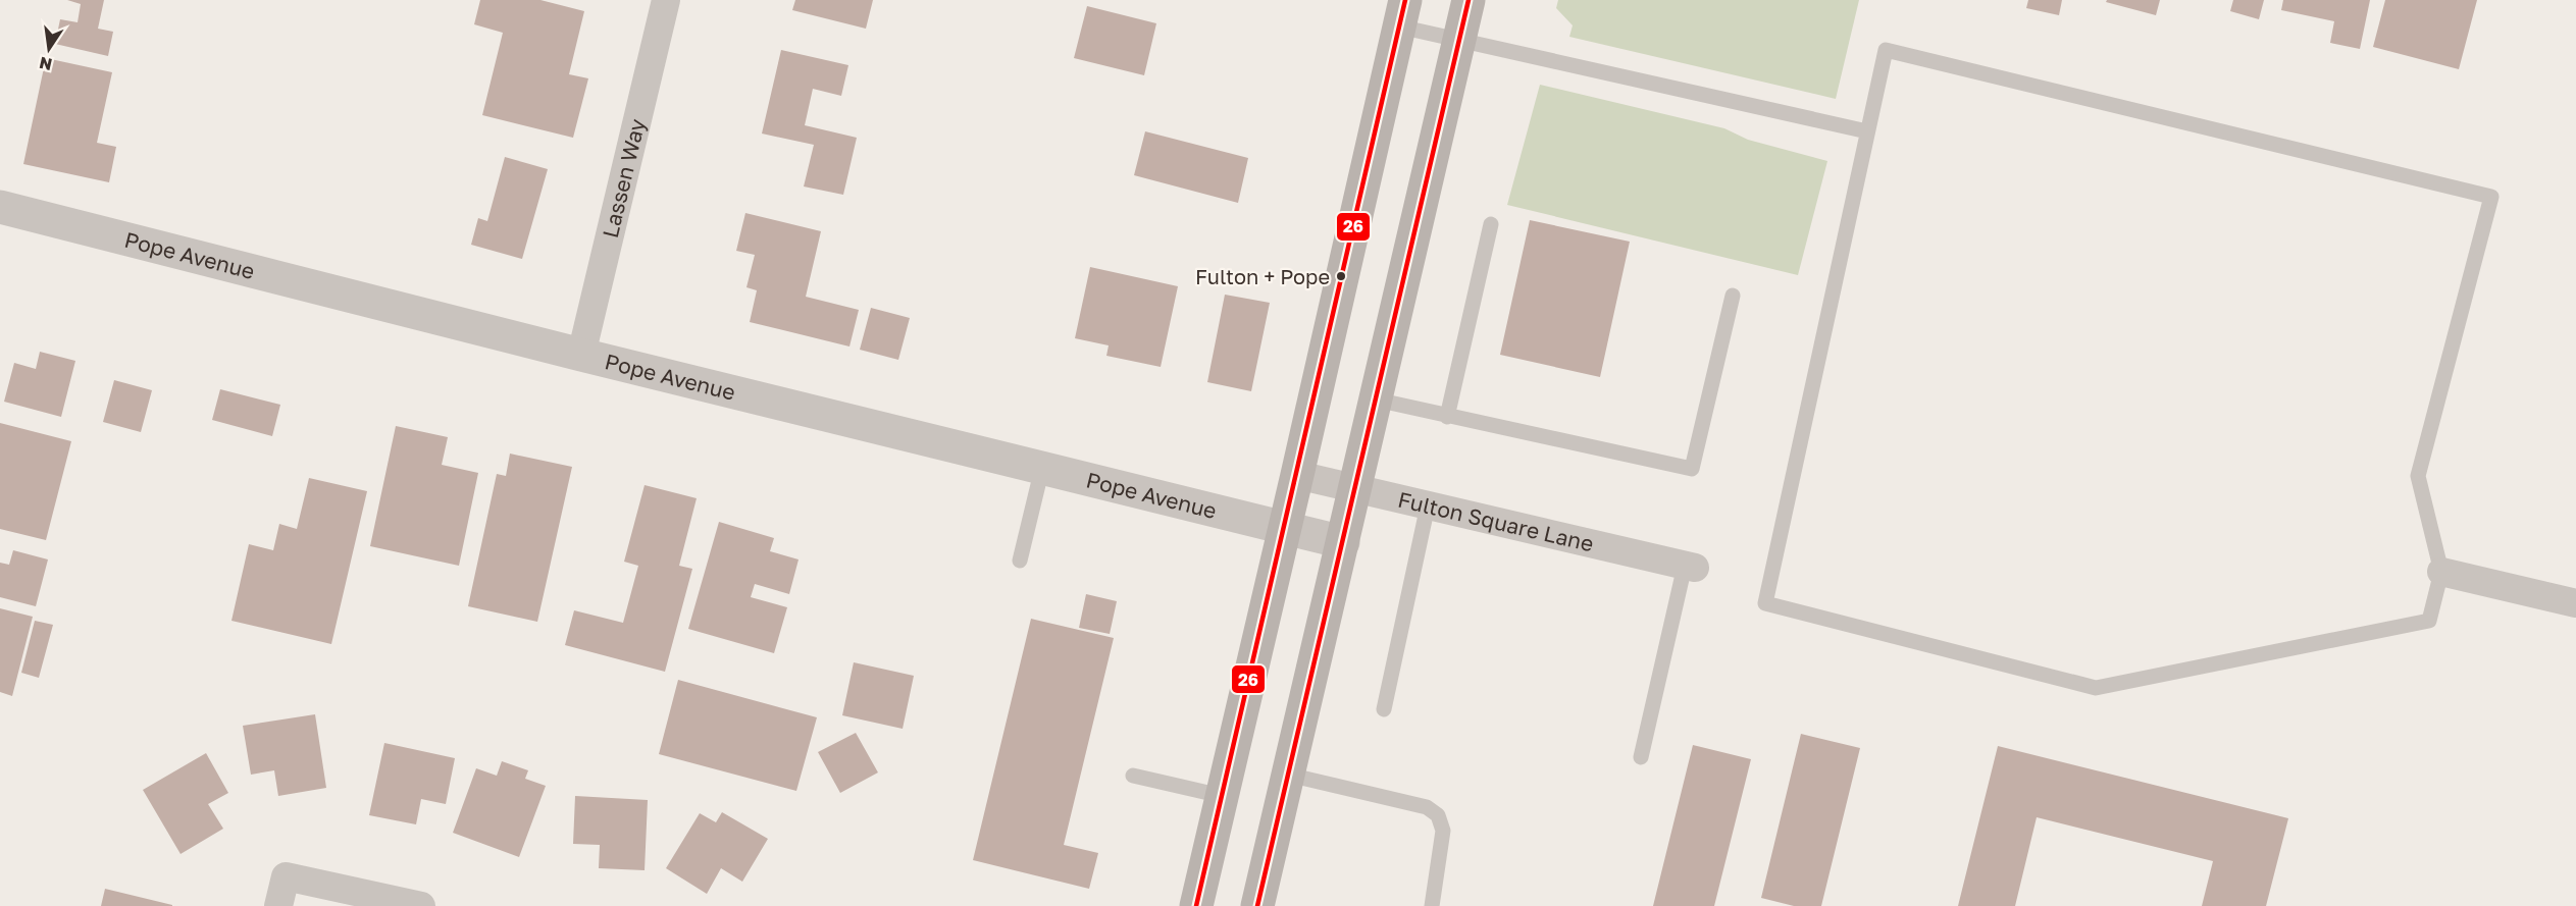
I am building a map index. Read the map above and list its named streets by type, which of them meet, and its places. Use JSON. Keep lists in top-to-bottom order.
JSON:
{
  "streets": {
    "street": ["Lassen Way", "Pope Avenue", "Fulton Square Lane"]
  },
  "crossings": [
    ["Lassen Way", "Pope Avenue"]
  ],
  "places": ["Fulton + Pope"],
  "lines": ["transit line 26"],
  "north": "bottom"
}
